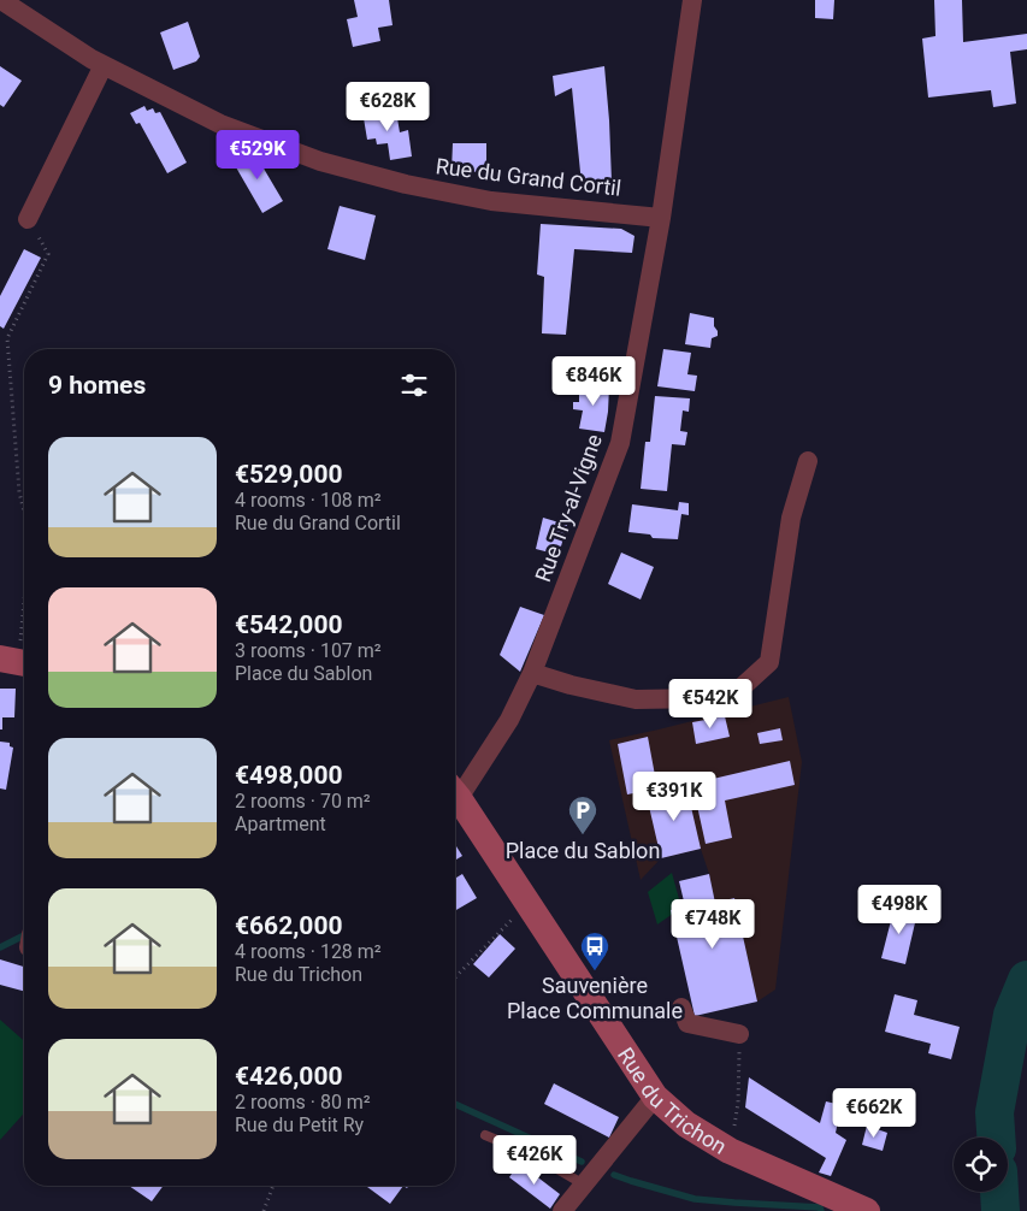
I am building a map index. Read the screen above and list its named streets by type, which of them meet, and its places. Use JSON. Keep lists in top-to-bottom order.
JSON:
{
  "streets": {
    "street": ["Rue du Grand Cortil", "Rue Try-al-Vigne", "Rue du Trichon"]
  },
  "crossings": [
    ["Rue du Grand Cortil", "Rue Try-al-Vigne"]
  ],
  "places": {
    "parking": ["Place du Sablon"],
    "bus stop": ["Sauvenière Place Communale"]
  },
  "page": {
    "price": [
      "€628K",
      "€529K",
      "€846K",
      "€542K",
      "€391K",
      "€498K",
      "€748K",
      "€662K",
      "€426K"
    ],
    "heading": "9 homes",
    "list": [
      {
        "name": "€529,000",
        "note": "4 rooms · 108 m² · Rue du Grand Cortil"
      },
      {
        "name": "€542,000",
        "note": "3 rooms · 107 m² · Place du Sablon"
      },
      {
        "name": "€498,000",
        "note": "2 rooms · 70 m² · Apartment"
      },
      {
        "name": "€662,000",
        "note": "4 rooms · 128 m² · Rue du Trichon"
      },
      {
        "name": "€426,000",
        "note": "2 rooms · 80 m² · Rue du Petit Ry"
      }
    ]
  }
}
